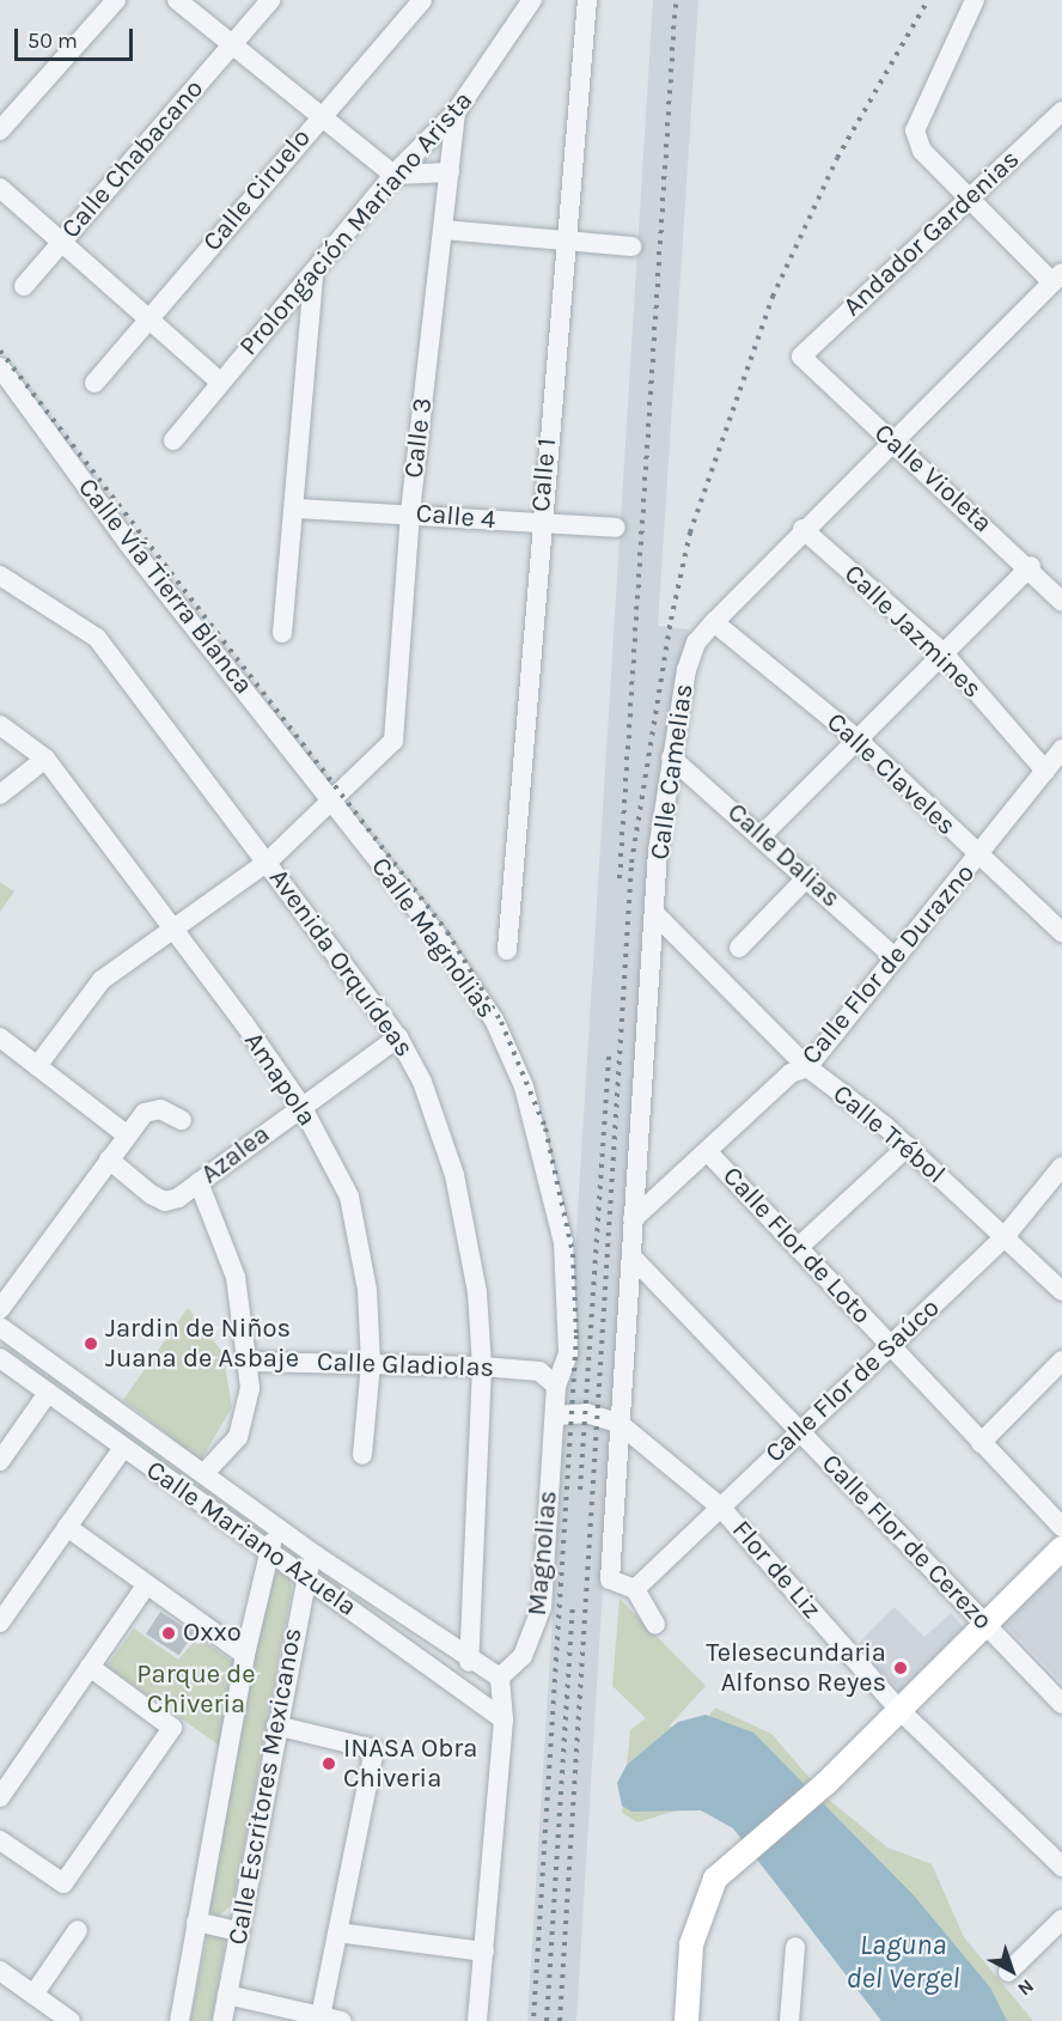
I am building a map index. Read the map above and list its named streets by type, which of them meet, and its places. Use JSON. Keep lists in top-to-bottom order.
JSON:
{
  "streets": {
    "street": [
      "Calle Chabacano",
      "Calle Ciruelo",
      "Prolongación Mariano Arista",
      "Andador Gardenias",
      "Calle 3",
      "Calle 1",
      "Calle Violeta",
      "Calle 4",
      "Calle Vía Tierra Blanca",
      "Calle Jazmines",
      "Calle Camelias",
      "Calle Claveles",
      "Calle Dalias",
      "Calle Magnolias",
      "Avenida Orquídeas",
      "Calle Flor de Durazno",
      "Amapola",
      "Calle Trébol",
      "Azalea",
      "Calle Flor de Loto",
      "Calle Gladiolas",
      "Calle Flor de Saúco",
      "Calle Mariano Azuela",
      "Calle Flor de Cerezo",
      "Magnolias",
      "Flor de Liz",
      "Calle Escritores Mexicanos"
    ]
  },
  "crossings": [
    ["Prolongación Mariano Arista", "Calle 3"],
    ["Andador Gardenias", "Calle Violeta"],
    ["Calle 3", "Calle 4"],
    ["Calle 3", "Calle Vía Tierra Blanca"],
    ["Calle 3", "Calle Magnolias"],
    ["Calle 3", "Avenida Orquídeas"],
    ["Calle 3", "Amapola"],
    ["Calle 1", "Calle 4"],
    ["Calle Violeta", "Calle Camelias"],
    ["Calle Vía Tierra Blanca", "Calle Magnolias"],
    ["Calle Jazmines", "Calle Camelias"],
    ["Calle Jazmines", "Calle Flor de Durazno"],
    ["Calle Camelias", "Calle Claveles"],
    ["Calle Camelias", "Calle Dalias"],
    ["Calle Camelias", "Calle Flor de Durazno"],
    ["Calle Camelias", "Calle Trébol"],
    ["Calle Camelias", "Calle Flor de Saúco"],
    ["Calle Camelias", "Calle Flor de Cerezo"],
    ["Calle Camelias", "Flor de Liz"],
    ["Calle Claveles", "Calle Flor de Durazno"],
    ["Calle Dalias", "Calle Flor de Durazno"],
    ["Calle Magnolias", "Calle Gladiolas"],
    ["Calle Magnolias", "Magnolias"],
    ["Calle Magnolias", "Flor de Liz"],
    ["Avenida Orquídeas", "Azalea"],
    ["Avenida Orquídeas", "Calle Gladiolas"],
    ["Avenida Orquídeas", "Calle Mariano Azuela"],
    ["Calle Flor de Durazno", "Calle Trébol"],
    ["Calle Flor de Durazno", "Calle Flor de Loto"],
    ["Amapola", "Azalea"],
    ["Amapola", "Calle Gladiolas"],
    ["Calle Trébol", "Calle Flor de Saúco"],
    ["Calle Flor de Loto", "Calle Flor de Saúco"],
    ["Calle Flor de Saúco", "Calle Flor de Cerezo"],
    ["Calle Flor de Saúco", "Flor de Liz"],
    ["Calle Mariano Azuela", "Magnolias"],
    ["Calle Mariano Azuela", "Calle Escritores Mexicanos"],
    ["Magnolias", "Flor de Liz"]
  ],
  "water": ["Laguna del Vergel"],
  "parks": ["Parque de Chiveria"],
  "places": [
    "Jardin de Niños Juana de Asbaje",
    "Oxxo",
    "Telesecundaria Alfonso Reyes",
    "INASA Obra Chiveria"
  ],
  "scale_bar": "50 m",
  "north": "bottom right"
}
